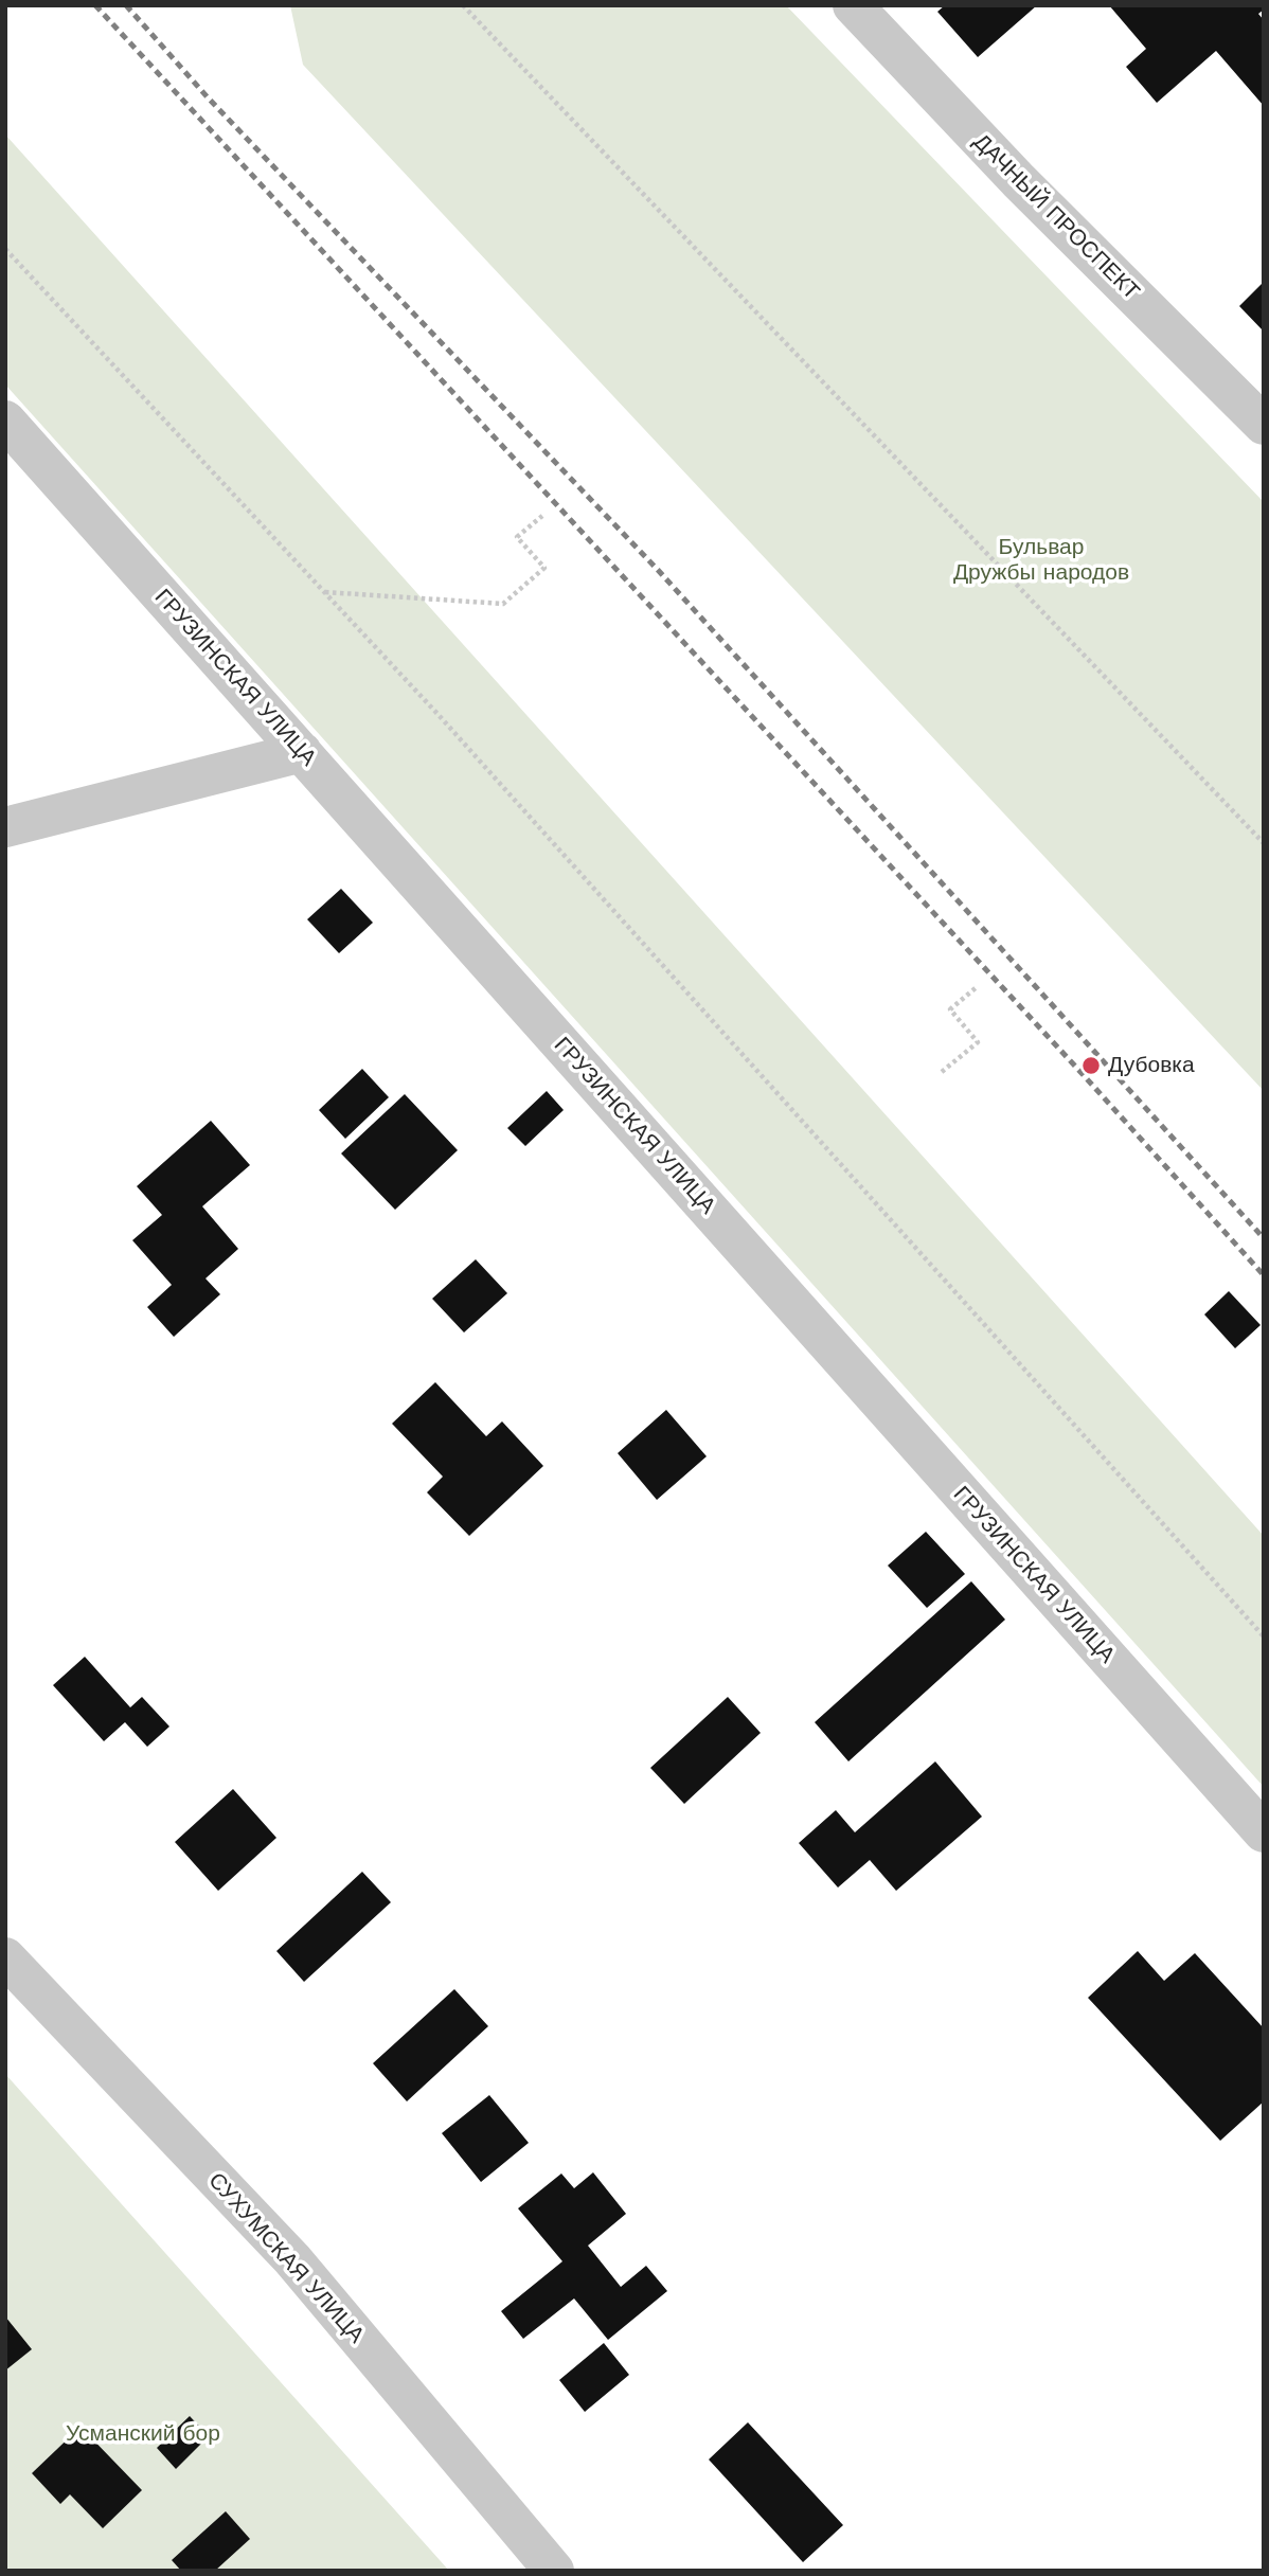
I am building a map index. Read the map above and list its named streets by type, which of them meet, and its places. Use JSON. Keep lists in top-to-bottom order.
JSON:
{
  "streets": {
    "street": ["ДАЧНЫЙ ПРОСПЕКТ", "ГРУЗИНСКАЯ УЛИЦА", "СУХУМСКАЯ УЛИЦА"]
  },
  "parks": ["Бульвар Дружбы народов", "Усманский бор"],
  "places": ["Дубовка"]
}
